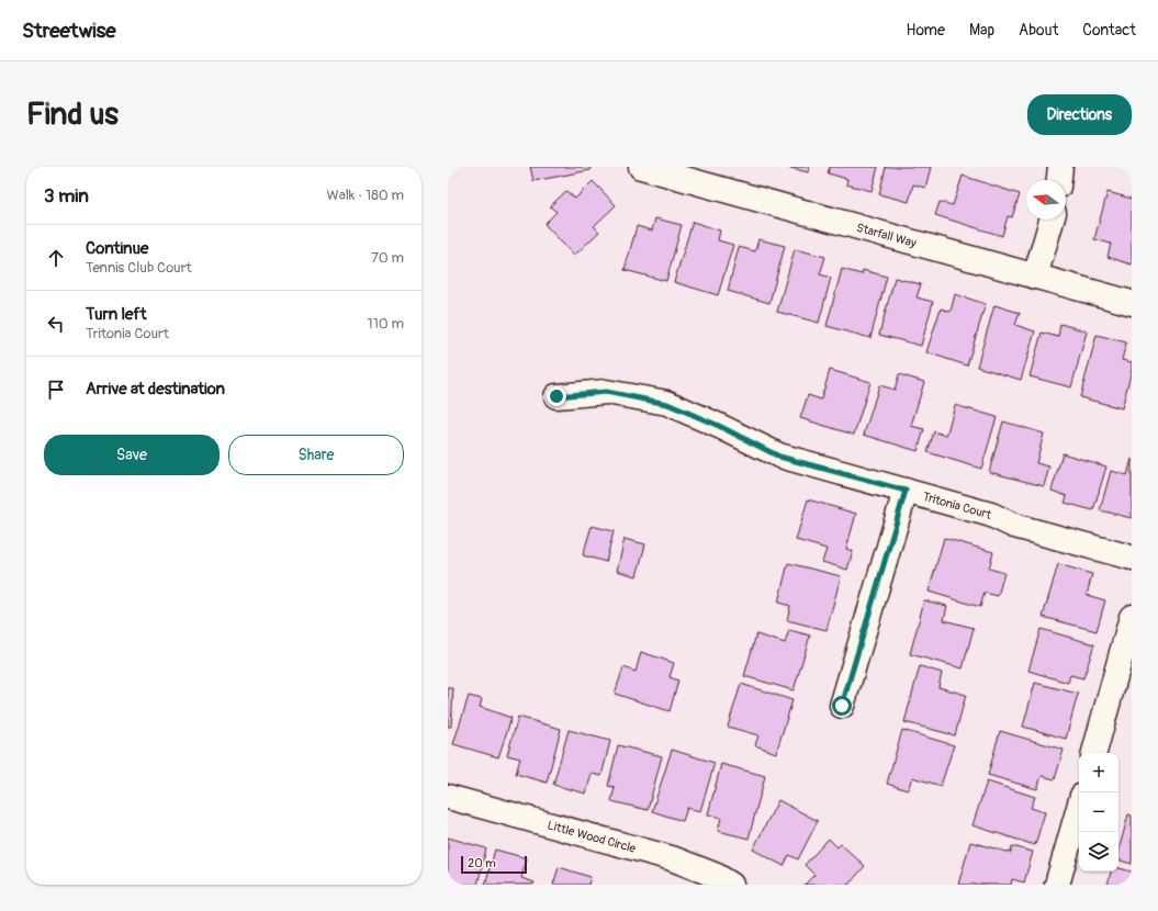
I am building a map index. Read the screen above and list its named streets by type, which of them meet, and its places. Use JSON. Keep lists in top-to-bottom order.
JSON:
{
  "streets": {
    "street": ["Starfall Way", "Tritonia Court", "Little Wood Circle"]
  },
  "scale_bar": "20 m",
  "north": "left",
  "page": {
    "header": "Streetwise",
    "nav": [
      "Home",
      "Map",
      "About",
      "Contact"
    ],
    "buttons": [
      "Directions",
      ["Save", "Share"]
    ],
    "title": "Find us",
    "heading": ["3 min", "Walk · 180 m"],
    "list": [
      ["Continue", "Tennis Club Court", "70 m"],
      ["Turn left", "Tritonia Court", "110 m"],
      "Arrive at destination"
    ],
    "map_buttons": ["+", "−"],
    "scale": "20 m"
  }
}
